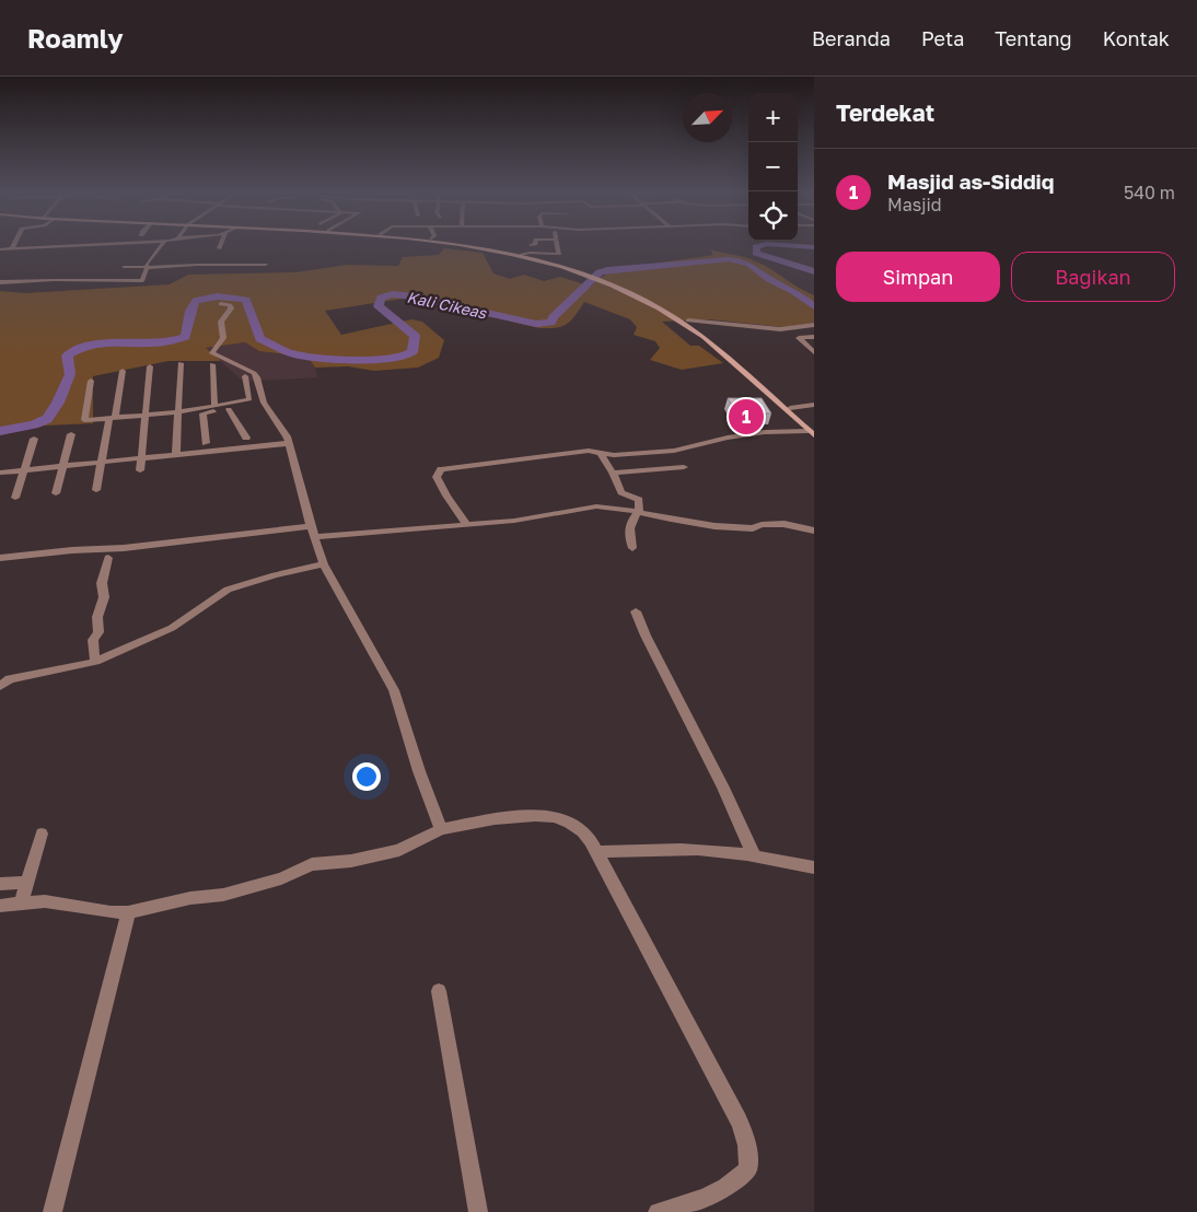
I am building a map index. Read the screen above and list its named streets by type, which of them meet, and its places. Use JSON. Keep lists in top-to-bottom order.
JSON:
{
  "water": ["Kali Cikeas"],
  "north": "top right",
  "page": {
    "header": "Roamly",
    "nav": [
      "Beranda",
      "Peta",
      "Tentang",
      "Kontak"
    ],
    "heading": "Terdekat",
    "map_buttons": ["+", "−"],
    "list": [
      {
        "mark": "1",
        "name": "Masjid as-Siddiq",
        "note": "Masjid",
        "value": "540 m"
      }
    ],
    "buttons": ["Simpan", "Bagikan"],
    "pins": "1"
  }
}
